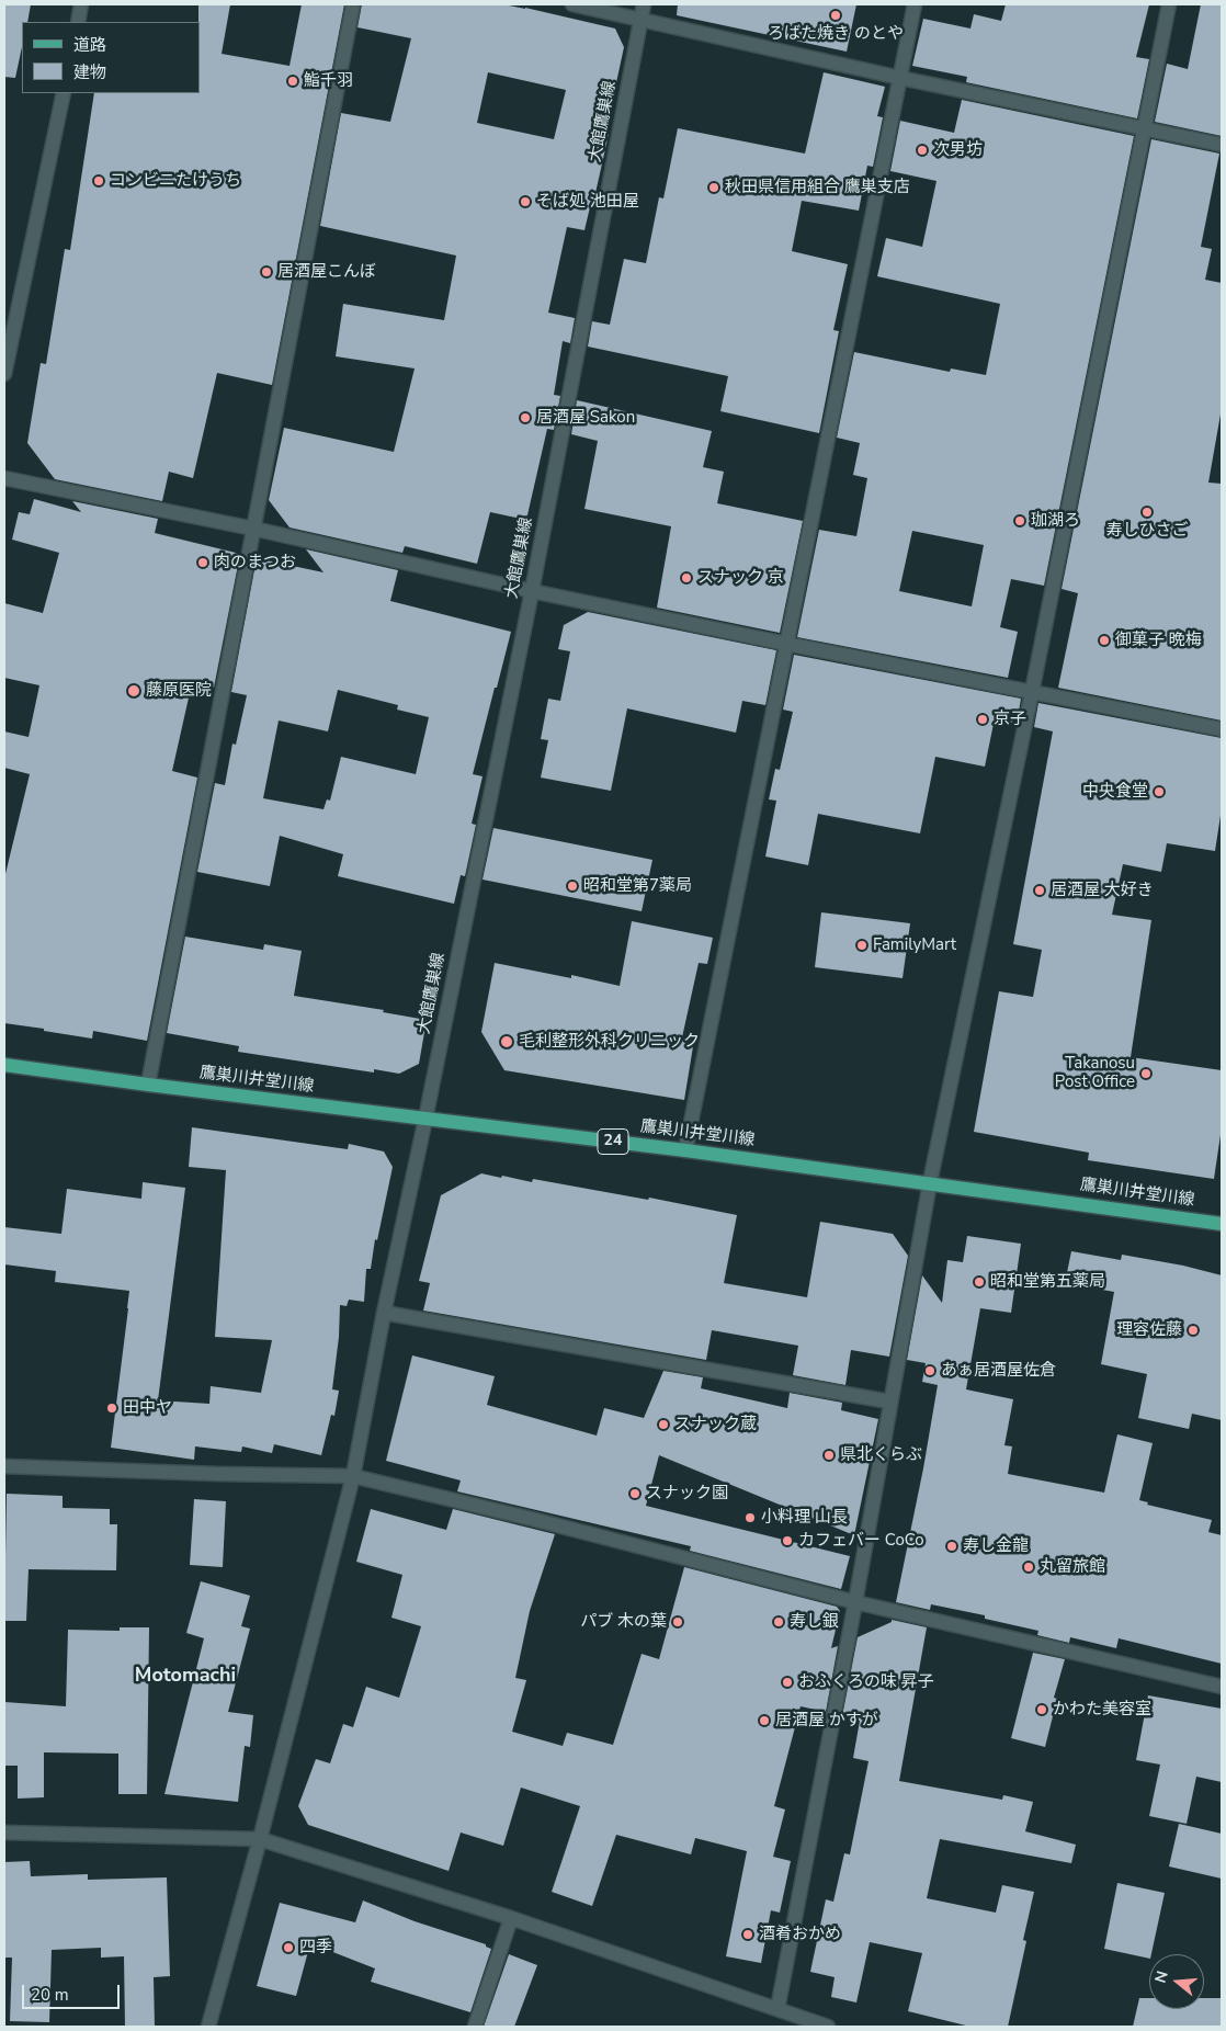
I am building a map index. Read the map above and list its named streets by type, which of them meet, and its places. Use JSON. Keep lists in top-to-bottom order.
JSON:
{
  "streets": {
    "main road": ["鷹巣川井堂川線", "24"],
    "street": ["大館鷹巣線"]
  },
  "crossings": [
    ["大館鷹巣線", "鷹巣川井堂川線"]
  ],
  "districts": ["Motomachi"],
  "places": [
    "ろばた焼き のとや",
    "鮨千羽",
    "次男坊",
    "コンビニたけうち",
    "秋田県信用組合 鷹巣支店",
    "そば処 池田屋",
    "居酒屋こんぼ",
    "居酒屋 Sakon",
    "寿しひさご",
    "珈湖ろ",
    "肉のまつお",
    "スナック 京",
    "御菓子 晩梅",
    "藤原医院",
    "京子",
    "中央食堂",
    "昭和堂第7薬局",
    "居酒屋 大好き",
    "FamilyMart",
    "毛利整形外科クリニック",
    "Takanosu Post Office",
    "昭和堂第五薬局",
    "理容佐藤",
    "あぁ居酒屋佐倉",
    "田中ヤ",
    "スナック蔵",
    "県北くらぶ",
    "スナック園",
    "小料理 山長",
    "カフェバー CoCo",
    "寿し金龍",
    "丸留旅館",
    "パブ 木の葉",
    "寿し銀",
    "おふくろの味 昇子",
    "かわた美容室",
    "居酒屋 かすが",
    "酒肴おかめ",
    "四季"
  ],
  "legend": ["道路", "建物"],
  "scale_bar": "20 m",
  "north": "left"
}
